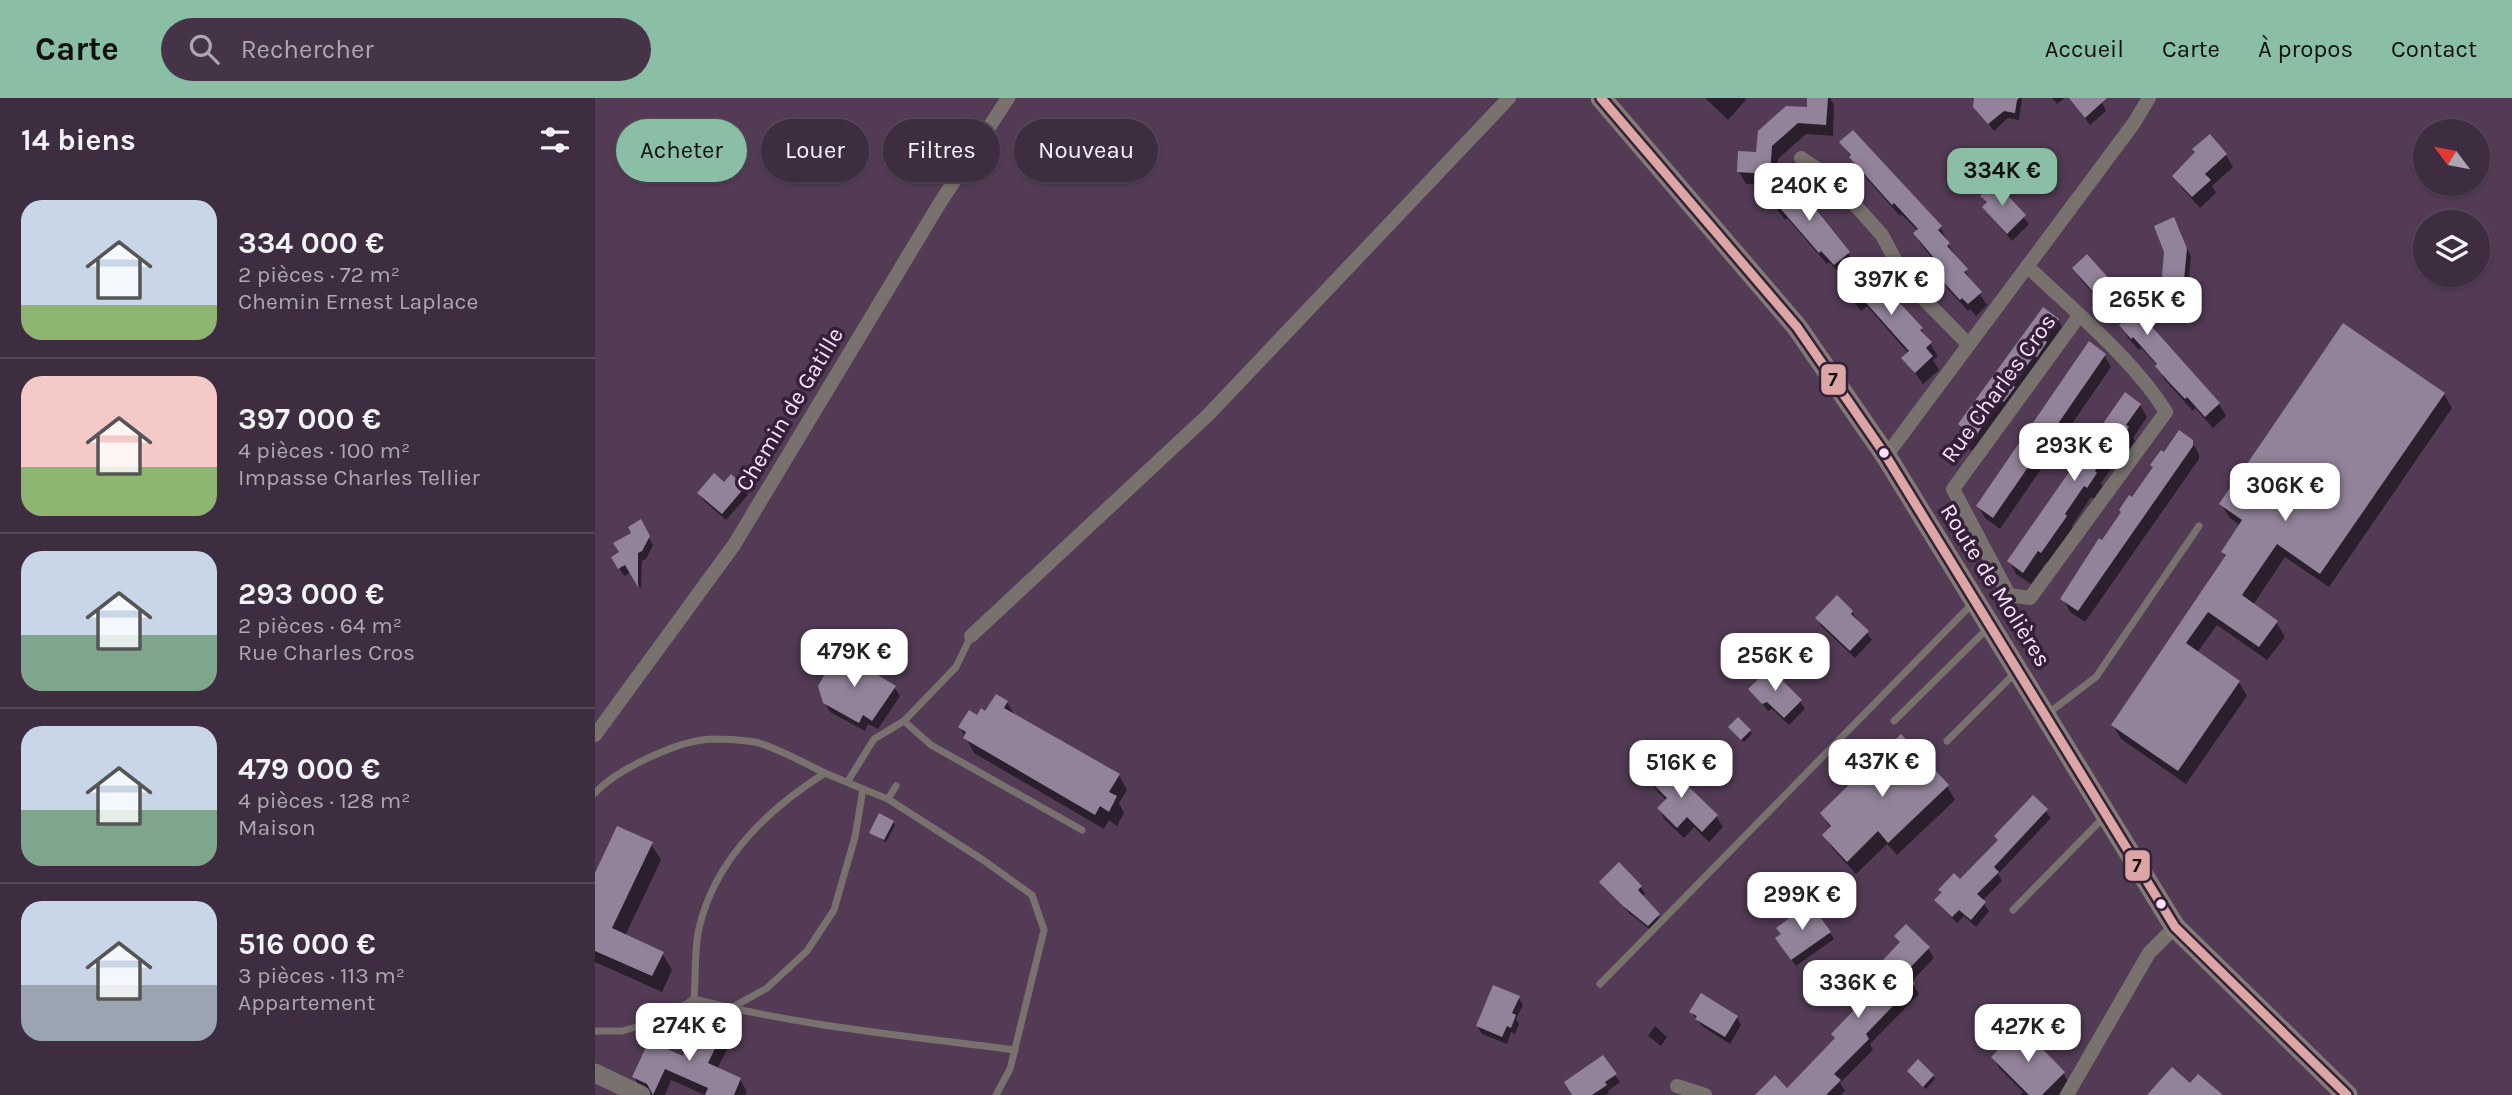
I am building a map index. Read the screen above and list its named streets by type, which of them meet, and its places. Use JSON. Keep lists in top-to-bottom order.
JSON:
{
  "streets": {
    "main road": ["Route de Molières"],
    "street": ["Rue Charles Cros", "Chemin de Gatille"]
  },
  "lines": ["transit line 7"],
  "north": "top left",
  "page": {
    "header": "Carte",
    "search": "Rechercher",
    "nav": [
      "Accueil",
      "Carte",
      "À propos",
      "Contact"
    ],
    "heading": "14 biens",
    "chip": [
      "Acheter",
      "Louer",
      "Filtres",
      "Nouveau"
    ],
    "price": [
      "334K €",
      "240K €",
      "397K €",
      "265K €",
      "293K €",
      "306K €",
      "479K €",
      "256K €",
      "437K €",
      "516K €",
      "299K €",
      "336K €",
      "274K €",
      "427K €"
    ],
    "list": [
      {
        "name": "334 000 €",
        "note": "2 pièces · 72 m² · Chemin Ernest Laplace"
      },
      {
        "name": "397 000 €",
        "note": "4 pièces · 100 m² · Impasse Charles Tellier"
      },
      {
        "name": "293 000 €",
        "note": "2 pièces · 64 m² · Rue Charles Cros"
      },
      {
        "name": "479 000 €",
        "note": "4 pièces · 128 m² · Maison"
      },
      {
        "name": "516 000 €",
        "note": "3 pièces · 113 m² · Appartement"
      }
    ]
  }
}
